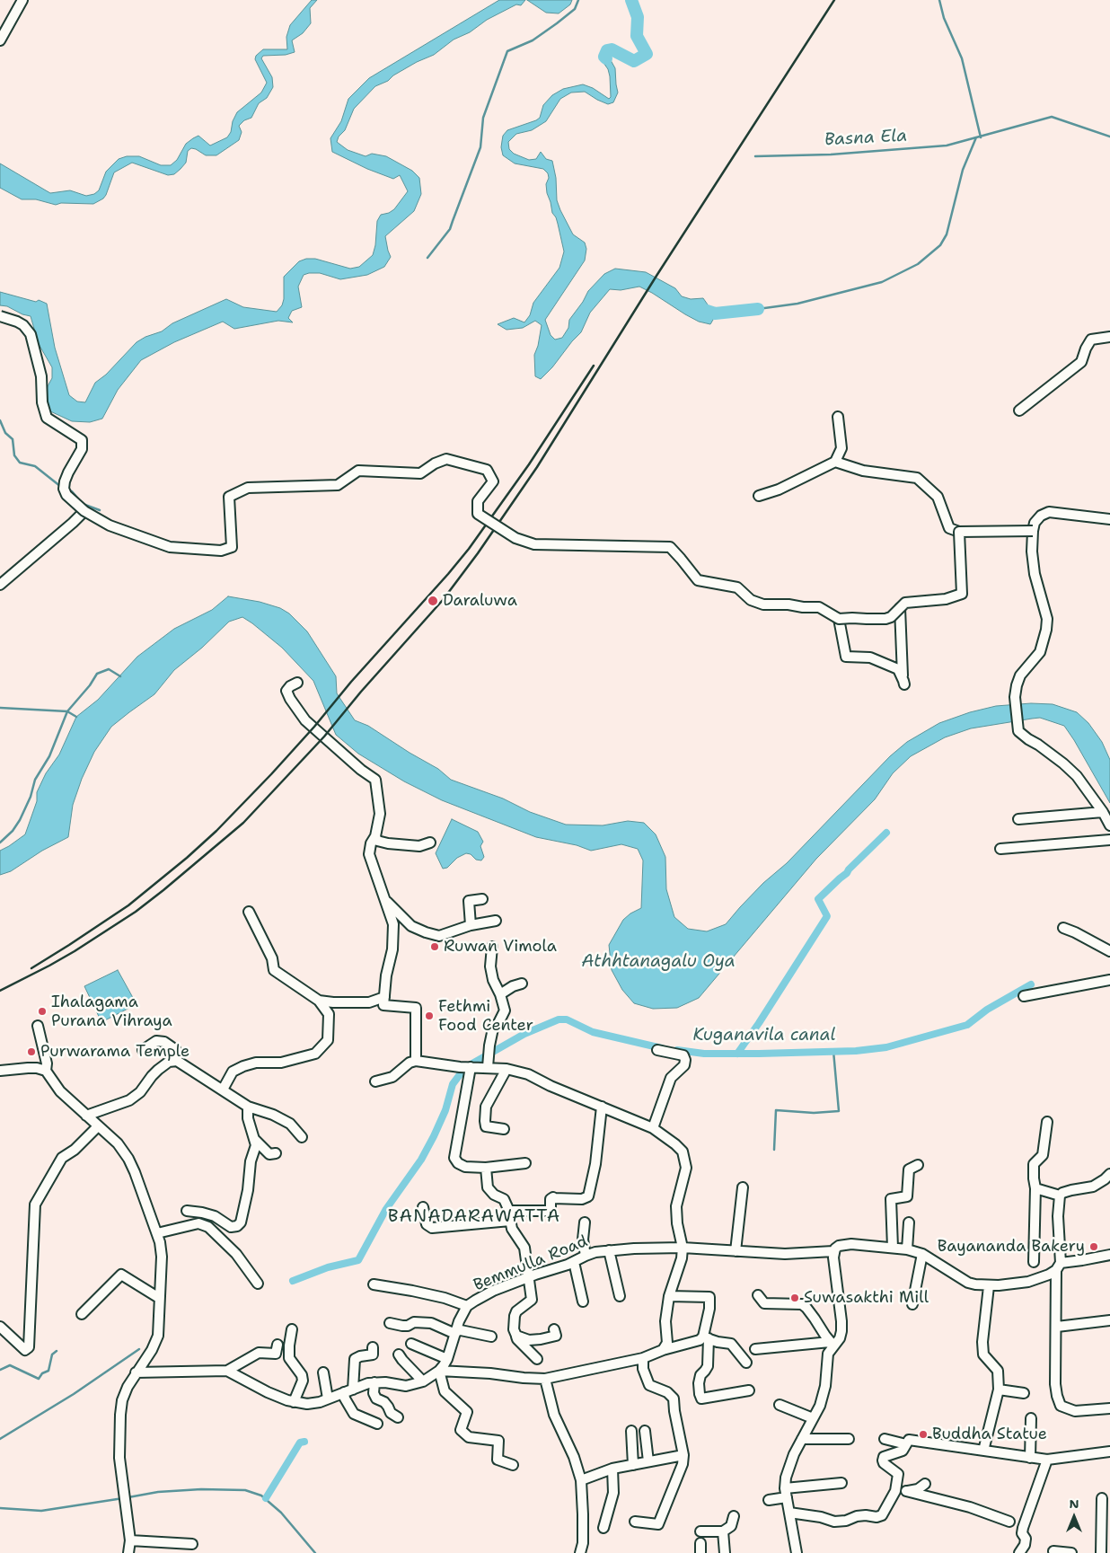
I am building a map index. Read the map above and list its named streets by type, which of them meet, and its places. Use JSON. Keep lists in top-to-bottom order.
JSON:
{
  "streets": {
    "street": ["Bemmulla Road"]
  },
  "districts": ["BANADARAWATTA"],
  "water": ["Basna Ela", "Athhtanagalu Oya", "Kuganavila canal"],
  "places": [
    "Daraluwa",
    "Ruwan Vimola",
    "Ihalagama Purana Vihraya",
    "Fethmi Food Center",
    "Purwarama Temple",
    "Bayananda Bakery",
    "Suwasakthi Mill",
    "Buddha Statue"
  ],
  "north": "top"
}
